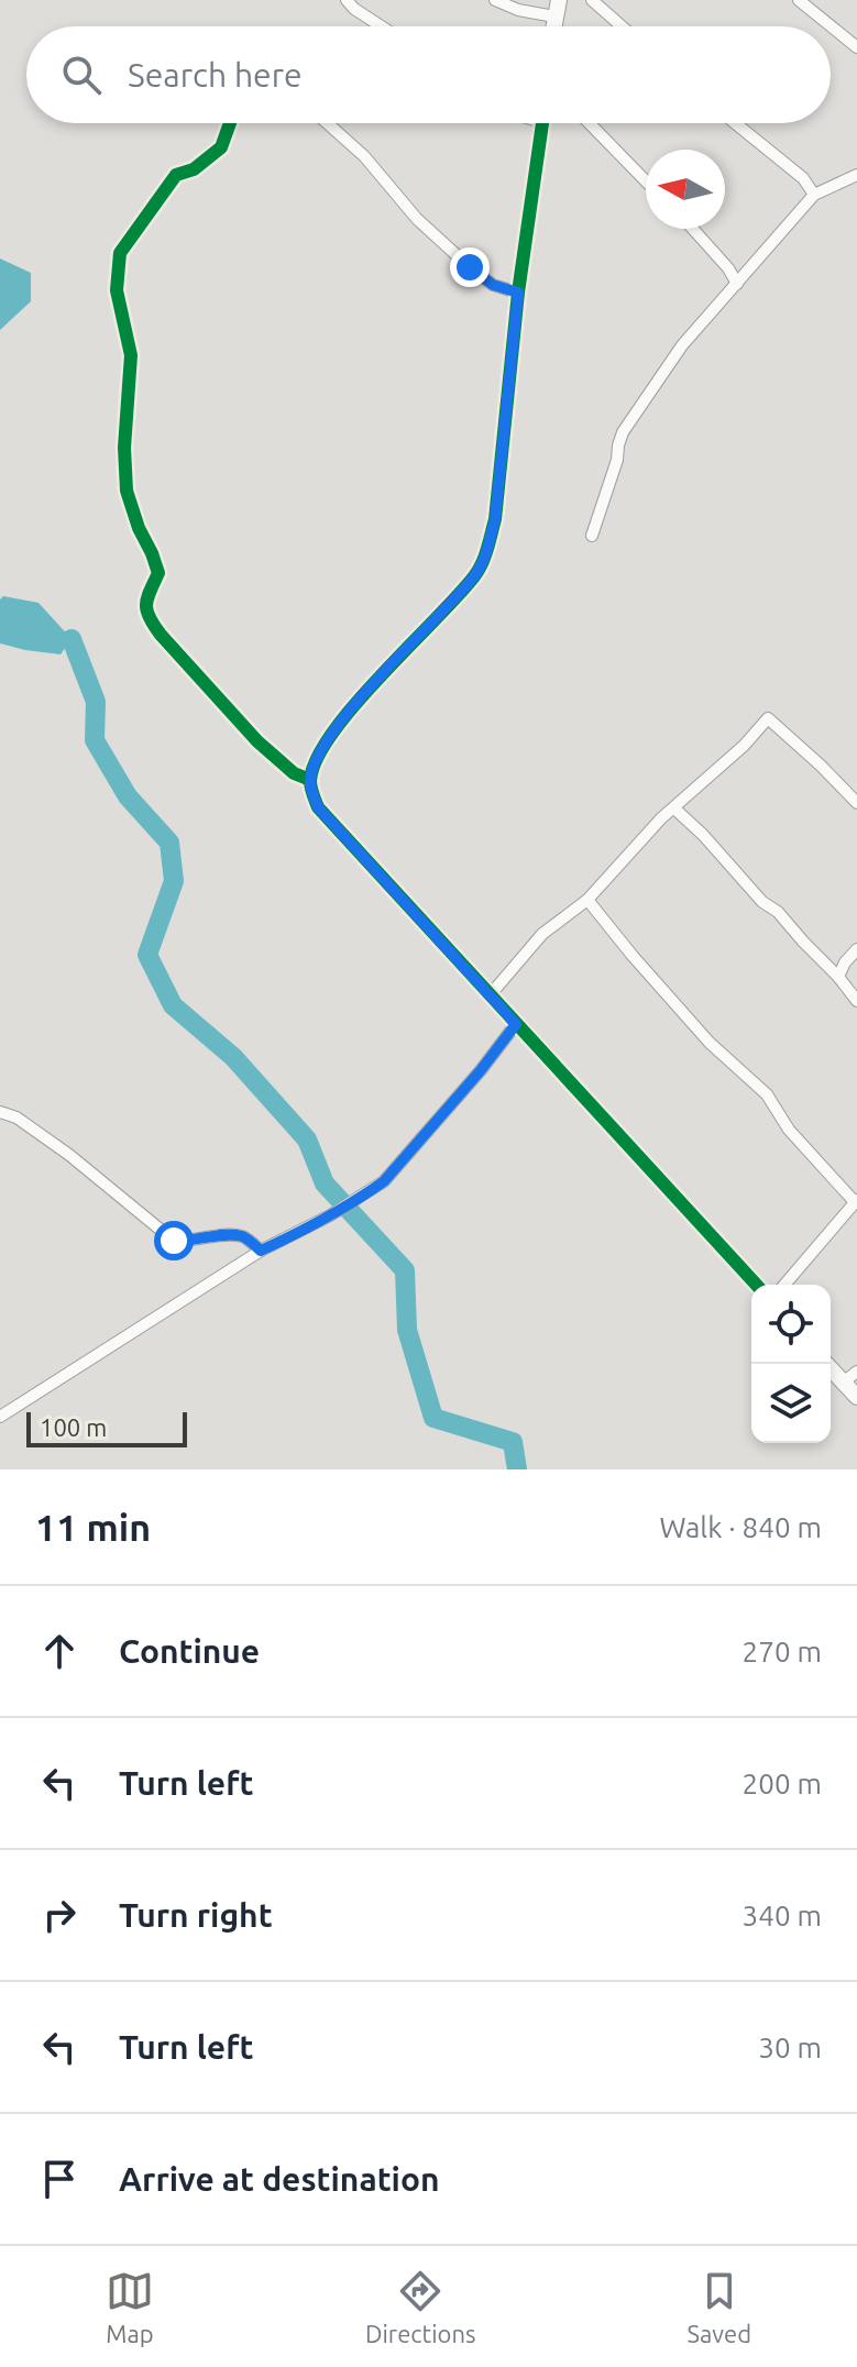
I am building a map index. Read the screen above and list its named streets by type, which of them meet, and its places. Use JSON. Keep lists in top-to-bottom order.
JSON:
{
  "scale_bar": "100 m",
  "north": "left",
  "page": {
    "search": "Search here",
    "scale": "100 m",
    "heading": ["11 min", "Walk · 840 m"],
    "list": [
      ["Continue", "270 m"],
      ["Turn left", "200 m"],
      ["Turn right", "340 m"],
      ["Turn left", "30 m"],
      "Arrive at destination"
    ],
    "nav": ["Map", "Directions", "Saved"]
  }
}
